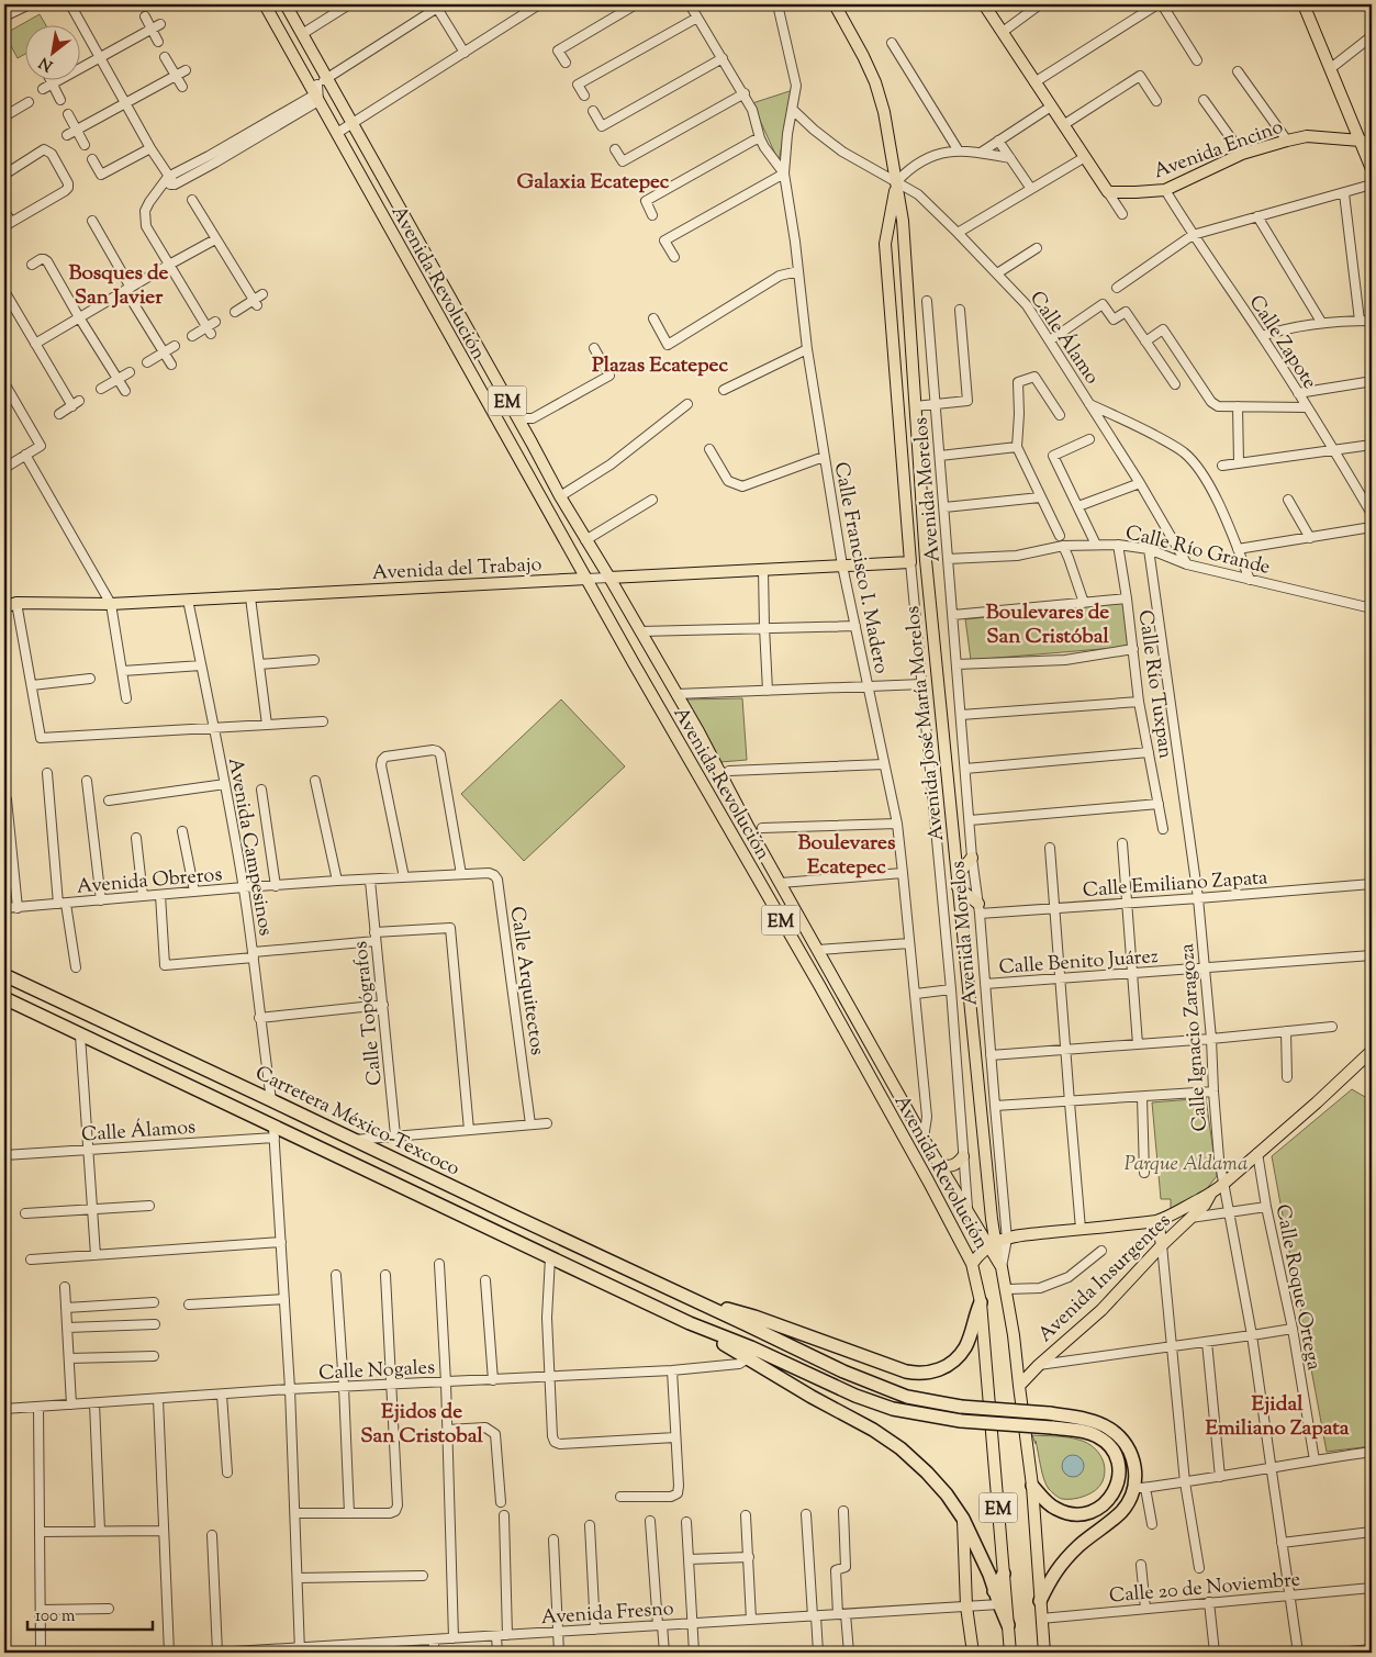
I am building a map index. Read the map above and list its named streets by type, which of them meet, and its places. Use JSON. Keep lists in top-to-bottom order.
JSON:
{
  "streets": {
    "highway": ["Carretera México-Texcoco"],
    "main road": [
      "Avenida Encino",
      "Avenida Revolución",
      "EM",
      "Avenida del Trabajo",
      "Avenida José María Morelos",
      "Avenida Insurgentes"
    ],
    "street": [
      "Calle Álamo",
      "Calle Zapote",
      "Avenida Morelos",
      "Calle Río Grande",
      "Calle Francisco I. Madero",
      "Calle Río Tuxpan",
      "Avenida Campesinos",
      "Avenida Obreros",
      "Calle Emiliano Zapata",
      "Calle Benito Juárez",
      "Calle Arquitectos",
      "Calle Topógrafos",
      "Calle Ignacio Zaragoza",
      "Calle Álamos",
      "Calle Roque Ortega",
      "Calle Nogales",
      "Calle 20 de Noviembre",
      "Avenida Fresno"
    ]
  },
  "crossings": [
    ["Avenida Encino", "Calle Zapote"],
    ["Avenida Revolución", "EM"],
    ["Avenida Revolución", "Avenida Morelos"],
    ["Avenida Revolución", "Avenida del Trabajo"],
    ["Avenida Revolución", "Calle Francisco I. Madero"],
    ["Avenida Revolución", "Avenida José María Morelos"],
    ["Avenida Revolución", "Avenida Insurgentes"],
    ["Calle Álamo", "Calle Río Grande"],
    ["Calle Álamo", "Calle Francisco I. Madero"],
    ["Calle Álamo", "Avenida José María Morelos"],
    ["EM", "Calle 20 de Noviembre"],
    ["Avenida Morelos", "Calle Río Grande"],
    ["Avenida Morelos", "Avenida José María Morelos"],
    ["Avenida Morelos", "Calle Emiliano Zapata"],
    ["Avenida Morelos", "Calle Benito Juárez"],
    ["Avenida Morelos", "Avenida Insurgentes"],
    ["Calle Río Grande", "Calle Río Tuxpan"],
    ["Calle Río Grande", "Calle Ignacio Zaragoza"],
    ["Avenida del Trabajo", "Calle Francisco I. Madero"],
    ["Avenida del Trabajo", "Avenida José María Morelos"],
    ["Avenida del Trabajo", "Avenida Campesinos"],
    ["Avenida José María Morelos", "Avenida Insurgentes"],
    ["Avenida Campesinos", "Avenida Obreros"],
    ["Avenida Campesinos", "Carretera México-Texcoco"],
    ["Avenida Obreros", "Calle Arquitectos"],
    ["Avenida Obreros", "Calle Topógrafos"],
    ["Calle Emiliano Zapata", "Calle Ignacio Zaragoza"],
    ["Calle Benito Juárez", "Calle Ignacio Zaragoza"],
    ["Calle Ignacio Zaragoza", "Avenida Insurgentes"],
    ["Calle Ignacio Zaragoza", "Calle 20 de Noviembre"],
    ["Avenida Insurgentes", "Calle Roque Ortega"]
  ],
  "districts": [
    "Galaxia Ecatepec",
    "Bosques de San Javier",
    "Plazas Ecatepec",
    "Boulevares de San Cristóbal",
    "Boulevares Ecatepec",
    "Ejidal Emiliano Zapata",
    "Ejidos de San Cristobal"
  ],
  "parks": ["Parque Aldama"],
  "scale_bar": "100 m",
  "north": "bottom left"
}
